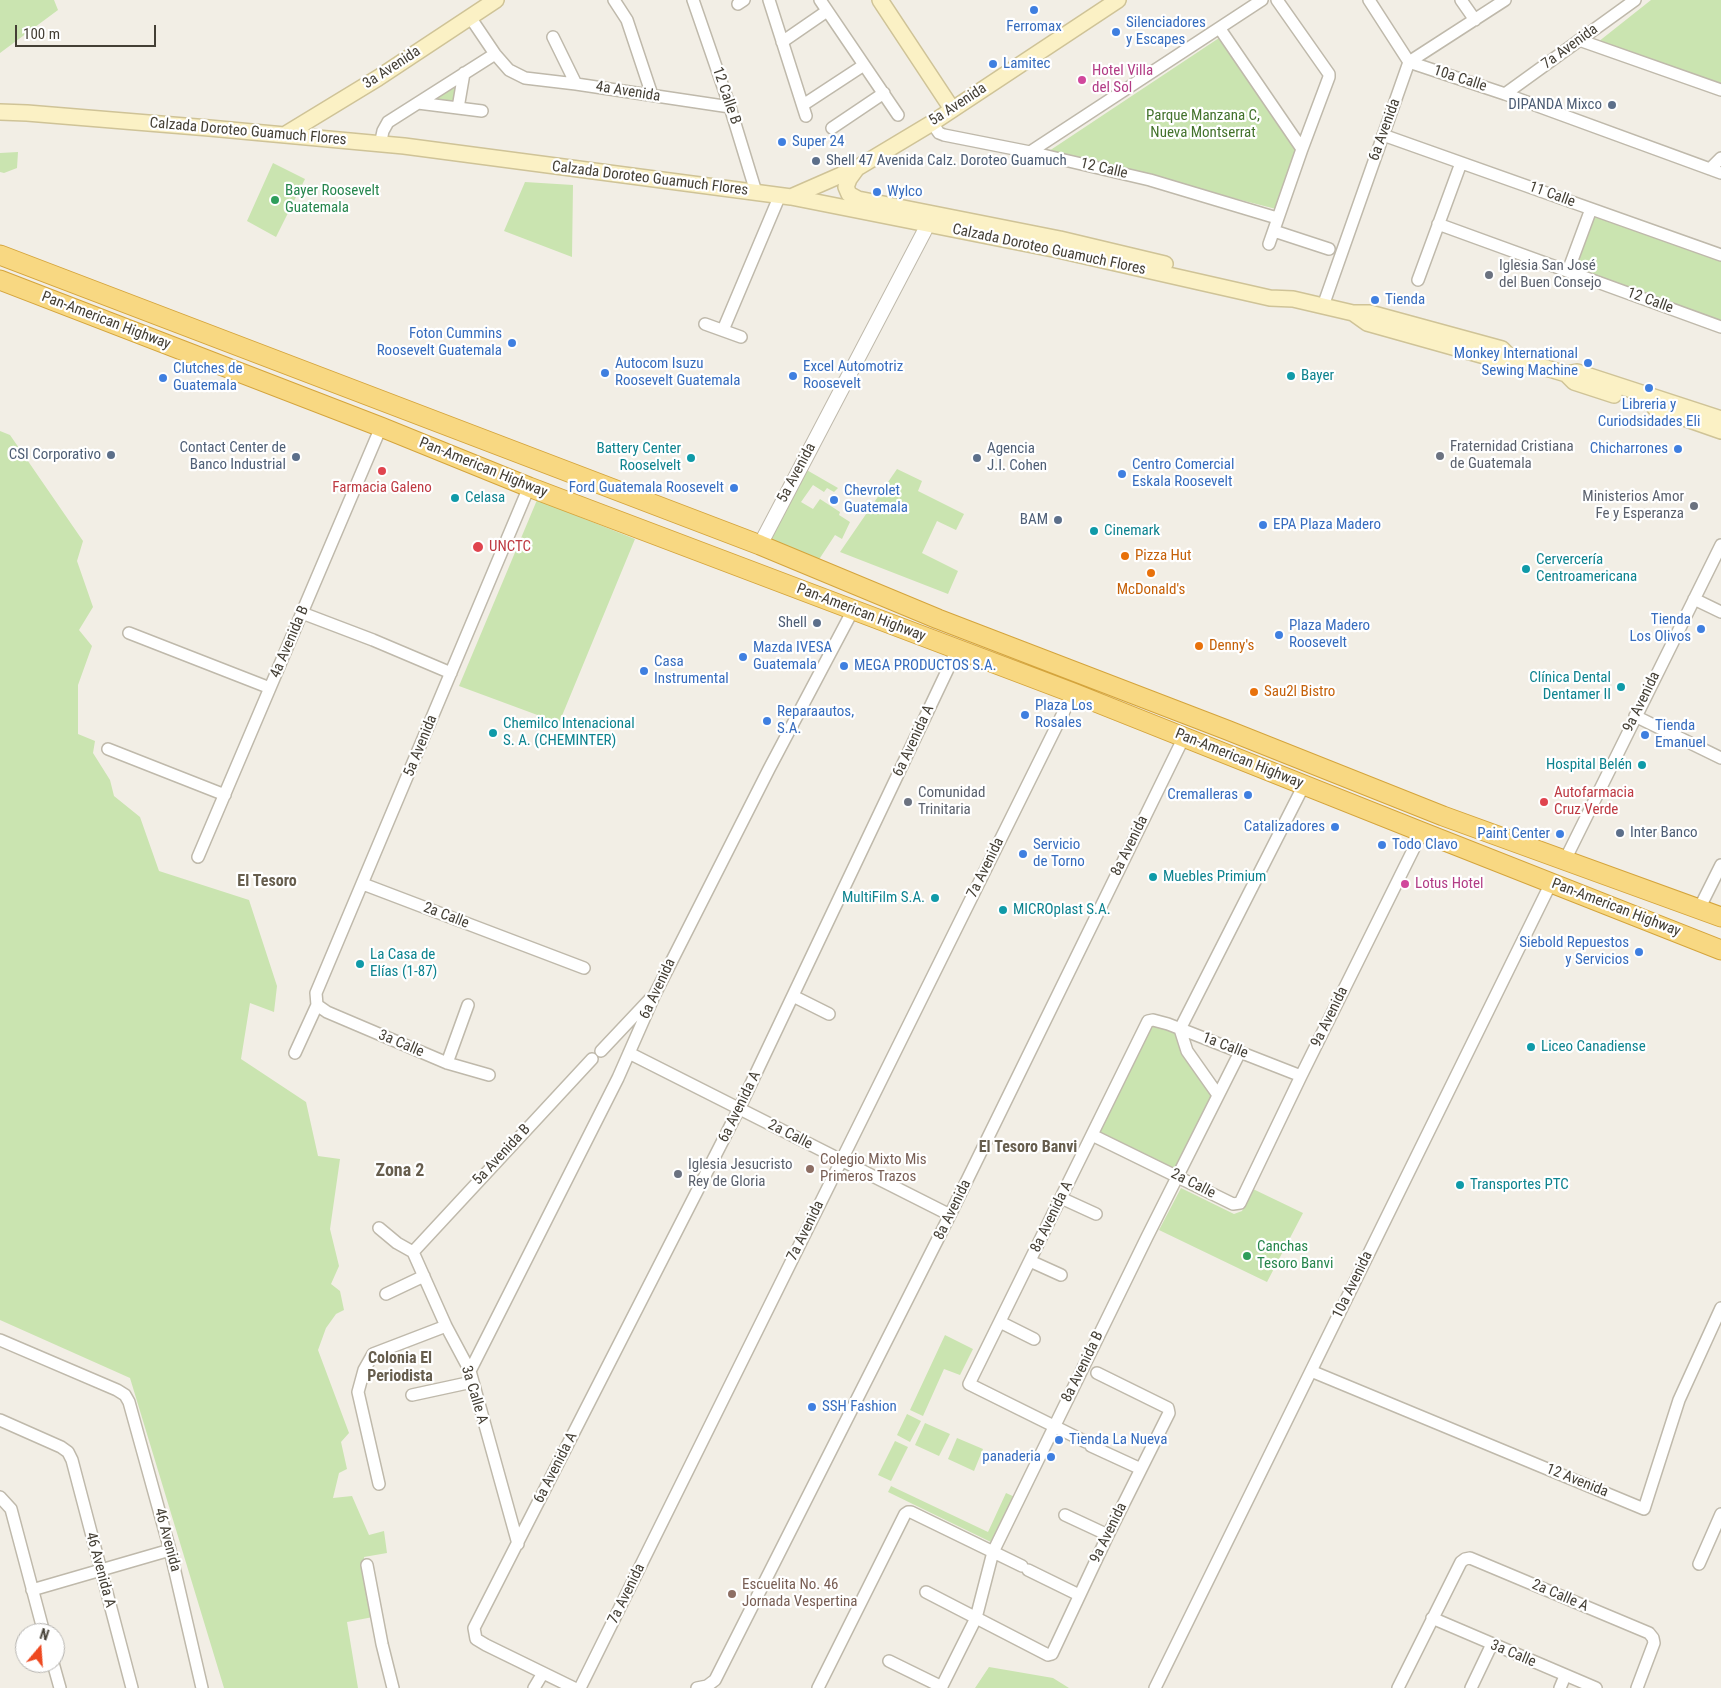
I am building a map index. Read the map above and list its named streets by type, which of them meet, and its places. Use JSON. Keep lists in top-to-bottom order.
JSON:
{
  "streets": {
    "highway": ["Pan-American Highway"],
    "main road": ["3a Avenida", "5a Avenida", "Calzada Doroteo Guamuch Flores"],
    "street": [
      "7a Avenida",
      "10a Calle",
      "4a Avenida",
      "12 Calle B",
      "6a Avenida",
      "12 Calle",
      "11 Calle",
      "4a Avenida B",
      "9a Avenida",
      "6a Avenida A",
      "8a Avenida",
      "2a Calle",
      "3a Calle",
      "1a Calle",
      "5a Avenida B",
      "8a Avenida A",
      "10a Avenida",
      "8a Avenida B",
      "3a Calle A",
      "12 Avenida",
      "46 Avenida",
      "46 Avenida A",
      "2a Calle A"
    ]
  },
  "crossings": [
    ["7a Avenida", "10a Calle"],
    ["7a Avenida", "Pan-American Highway"],
    ["7a Avenida", "2a Calle"],
    ["3a Avenida", "Calzada Doroteo Guamuch Flores"],
    ["10a Calle", "6a Avenida"],
    ["4a Avenida", "12 Calle B"],
    ["12 Calle B", "Calzada Doroteo Guamuch Flores"],
    ["5a Avenida", "Calzada Doroteo Guamuch Flores"],
    ["5a Avenida", "12 Calle"],
    ["5a Avenida", "Pan-American Highway"],
    ["5a Avenida", "2a Calle"],
    ["5a Avenida", "3a Calle"],
    ["6a Avenida", "Calzada Doroteo Guamuch Flores"],
    ["6a Avenida", "11 Calle"],
    ["6a Avenida", "Pan-American Highway"],
    ["6a Avenida", "2a Calle"],
    ["6a Avenida", "3a Calle A"],
    ["Pan-American Highway", "4a Avenida B"],
    ["Pan-American Highway", "9a Avenida"],
    ["Pan-American Highway", "6a Avenida A"],
    ["Pan-American Highway", "8a Avenida"],
    ["Pan-American Highway", "10a Avenida"],
    ["9a Avenida", "2a Calle"],
    ["9a Avenida", "1a Calle"],
    ["9a Avenida", "8a Avenida B"],
    ["6a Avenida A", "2a Calle"],
    ["6a Avenida A", "3a Calle A"],
    ["8a Avenida", "2a Calle"],
    ["2a Calle", "8a Avenida A"],
    ["2a Calle", "8a Avenida B"],
    ["3a Calle", "2a Calle A"],
    ["1a Calle", "8a Avenida A"],
    ["1a Calle", "8a Avenida B"],
    ["5a Avenida B", "3a Calle A"],
    ["8a Avenida A", "8a Avenida B"],
    ["10a Avenida", "12 Avenida"]
  ],
  "districts": [
    "El Tesoro",
    "El Tesoro Banvi",
    "Zona 2",
    "Colonia El Periodista"
  ],
  "parks": ["Parque Manzana C, Nueva Montserrat"],
  "places": [
    "Ferromax",
    "Silenciadores y Escapes",
    "Lamitec",
    "Hotel Villa del Sol",
    "DIPANDA Mixco",
    "Super 24",
    "Shell 47 Avenida Calz. Doroteo Guamuch",
    "Wylco",
    "Bayer Roosevelt Guatemala",
    "Iglesia San José del Buen Consejo",
    "Tienda",
    "Foton Cummins Roosevelt Guatemala",
    "Monkey International Sewing Machine",
    "Autocom Isuzu Roosevelt Guatemala",
    "Excel Automotriz Roosevelt",
    "Bayer",
    "Clutches de Guatemala",
    "Libreria y Curiodsidades Eli",
    "Chicharrones",
    "CSI Corporativo",
    "Fraternidad Cristiana de Guatemala",
    "Contact Center de Banco Industrial",
    "Battery Center Rooselvelt",
    "Agencia J.I. Cohen",
    "Farmacia Galeno",
    "Centro Comercial Eskala Roosevelt",
    "Ford Guatemala Roosevelt",
    "Celasa",
    "Chevrolet Guatemala",
    "Ministerios Amor Fe y Esperanza",
    "BAM",
    "EPA Plaza Madero",
    "Cinemark",
    "UNCTC",
    "Pizza Hut",
    "Cervercería Centroamericana",
    "McDonald's",
    "Shell",
    "Tienda Los Olivos",
    "Plaza Madero Roosevelt",
    "Denny's",
    "Mazda IVESA Guatemala",
    "MEGA PRODUCTOS S.A.",
    "Casa Instrumental",
    "Clínica Dental Dentamer II",
    "Sau2l Bistro",
    "Plaza Los Rosales",
    "Reparaautos, S.A.",
    "Chemilco Intenacional S. A. (CHEMINTER)",
    "Tienda Emanuel",
    "Hospital Belén",
    "Cremalleras",
    "Comunidad Trinitaria",
    "Autofarmacia Cruz Verde",
    "Catalizadores",
    "Inter Banco",
    "Paint Center",
    "Todo Clavo",
    "Servicio de Torno",
    "Muebles Primium",
    "Lotus Hotel",
    "MultiFilm S.A.",
    "MICROplast S.A.",
    "Siebold Repuestos y Servicios",
    "La Casa de Elías (1-87)",
    "Liceo Canadiense",
    "Colegio Mixto Mis Primeros Trazos",
    "Iglesia Jesucristo Rey de Gloria",
    "Transportes PTC",
    "Canchas Tesoro Banvi",
    "SSH Fashion",
    "Tienda La Nueva",
    "panaderia",
    "Escuelita No. 46 Jornada Vespertina"
  ],
  "scale_bar": "100 m",
  "north": "top"
}
